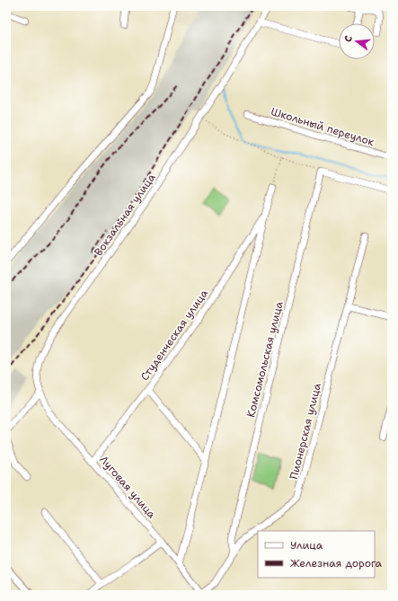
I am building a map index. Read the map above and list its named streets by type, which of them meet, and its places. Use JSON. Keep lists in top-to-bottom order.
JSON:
{
  "streets": {
    "street": [
      "Школьный переулок",
      "Вокзальная улица",
      "Студенческая улица",
      "Комсомольская улица",
      "Пионерская улица",
      "Луговая улица"
    ]
  },
  "crossings": [
    ["Вокзальная улица", "Луговая улица"],
    ["Студенческая улица", "Луговая улица"],
    ["Комсомольская улица", "Пионерская улица"],
    ["Пионерская улица", "Луговая улица"]
  ],
  "legend": ["Улица", "Железная дорога"],
  "north": "left"
}
